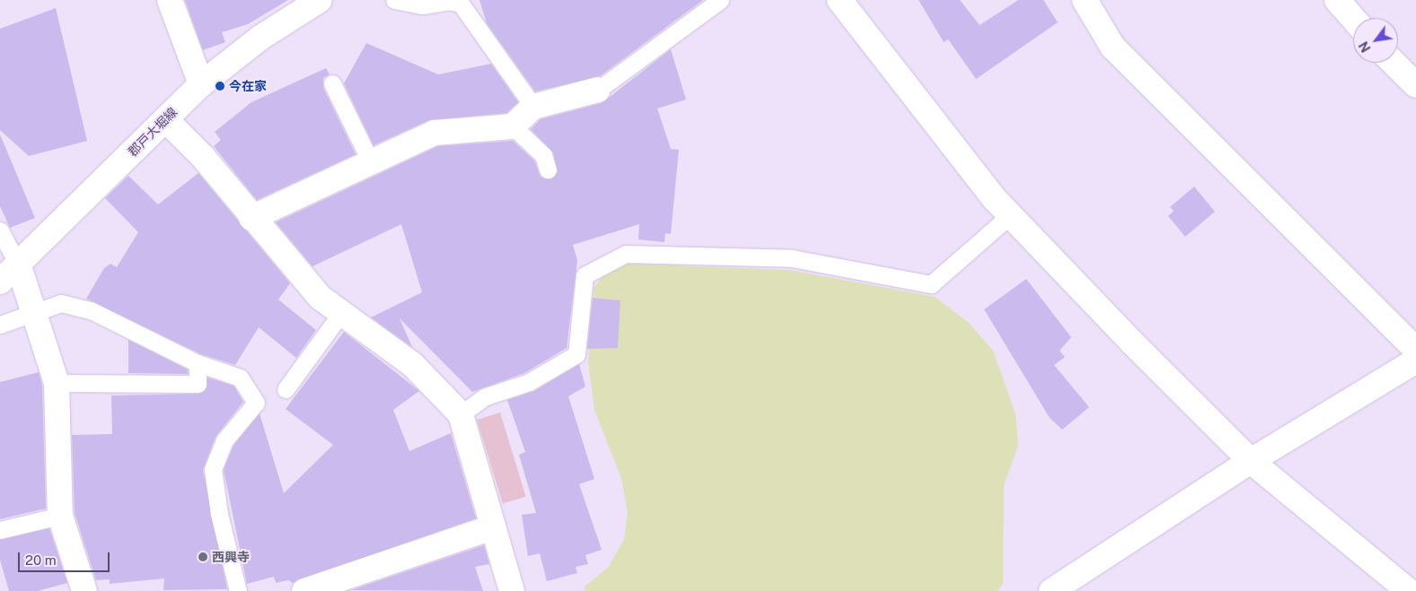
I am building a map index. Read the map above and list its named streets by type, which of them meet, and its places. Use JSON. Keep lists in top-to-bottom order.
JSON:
{
  "streets": {
    "street": ["郡戸大堀線"]
  },
  "places": ["今在家", "西興寺"],
  "scale_bar": "20 m",
  "north": "bottom left"
}
